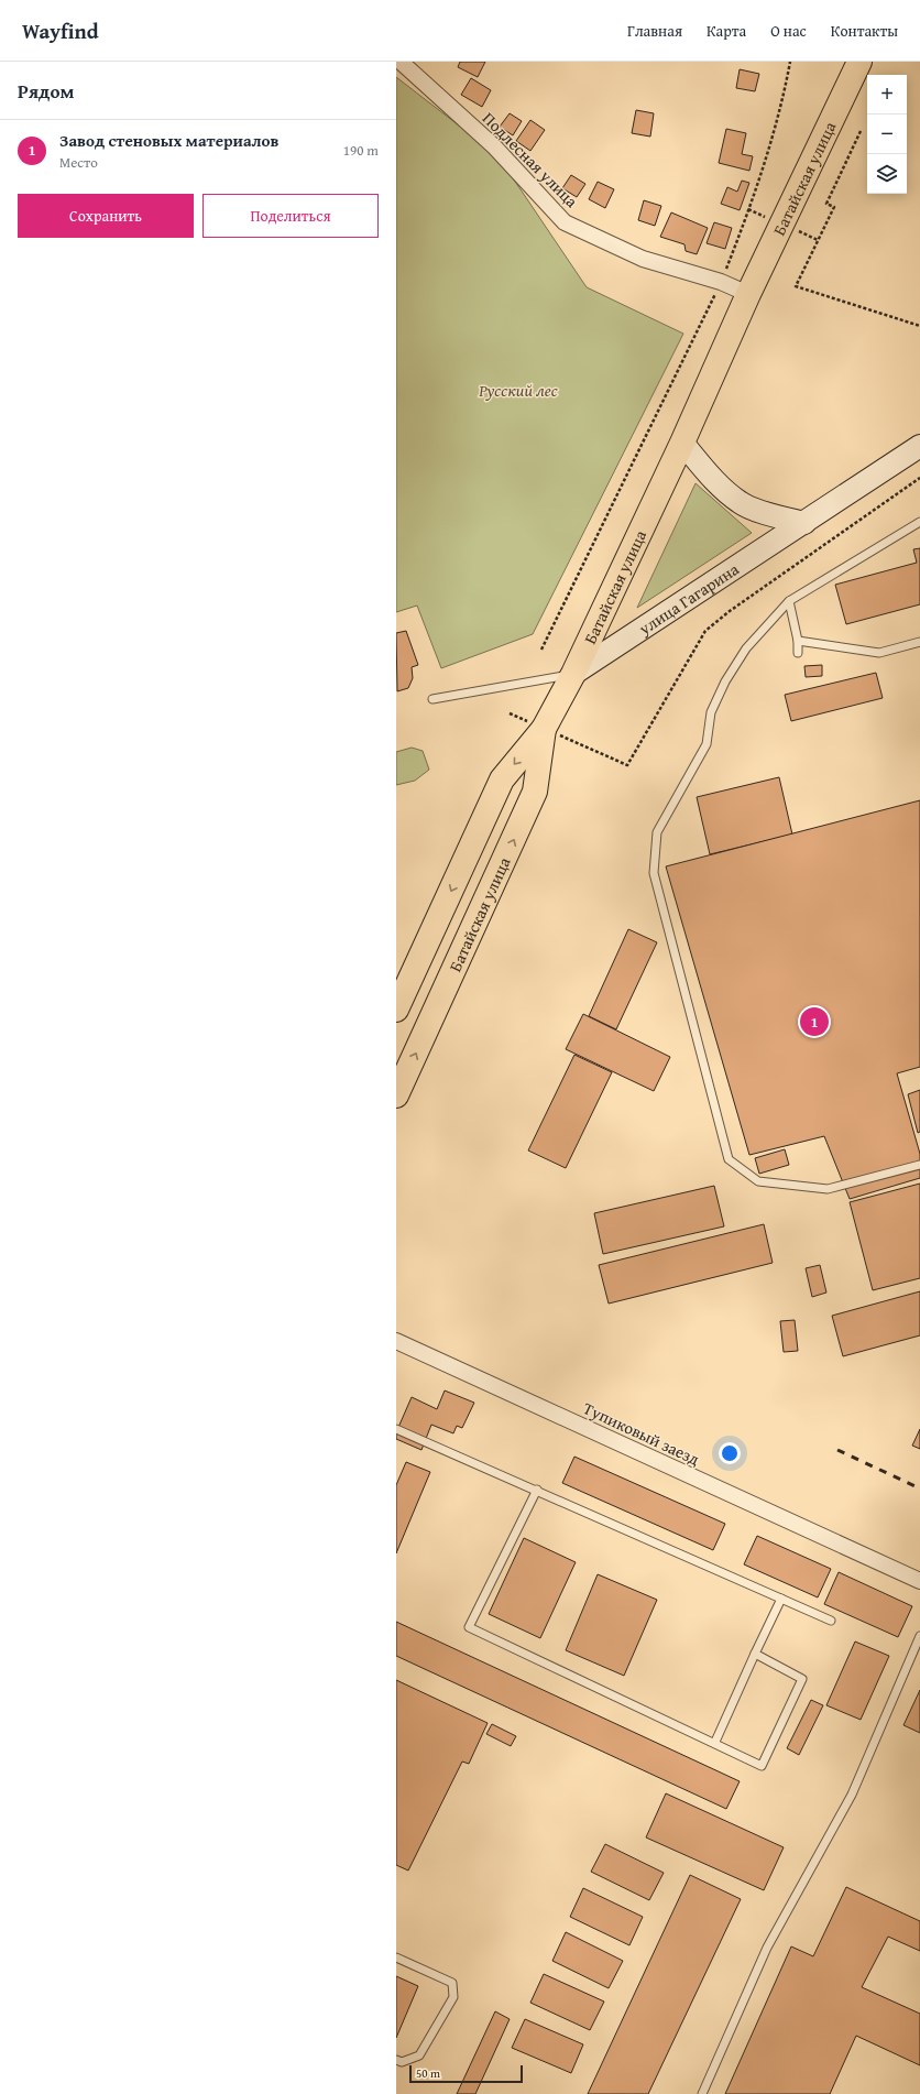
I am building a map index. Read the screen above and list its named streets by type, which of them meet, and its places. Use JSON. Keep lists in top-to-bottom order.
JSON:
{
  "streets": {
    "highway": ["Батайская улица"],
    "main road": ["улица Гагарина"],
    "street": ["Подлесная улица", "Тупиковый заезд"]
  },
  "crossings": [
    ["Подлесная улица", "Батайская улица"],
    ["Батайская улица", "улица Гагарина"]
  ],
  "parks": ["Русский лес"],
  "scale_bar": "50 m",
  "page": {
    "header": "Wayfind",
    "nav": [
      "Главная",
      "Карта",
      "О нас",
      "Контакты"
    ],
    "heading": "Рядом",
    "map_buttons": ["+", "−"],
    "list": [
      {
        "mark": "1",
        "name": "Завод стеновых материалов",
        "note": "Место",
        "value": "190 m"
      }
    ],
    "buttons": ["Сохранить", "Поделиться"],
    "pins": "1",
    "scale": "50 m"
  }
}
